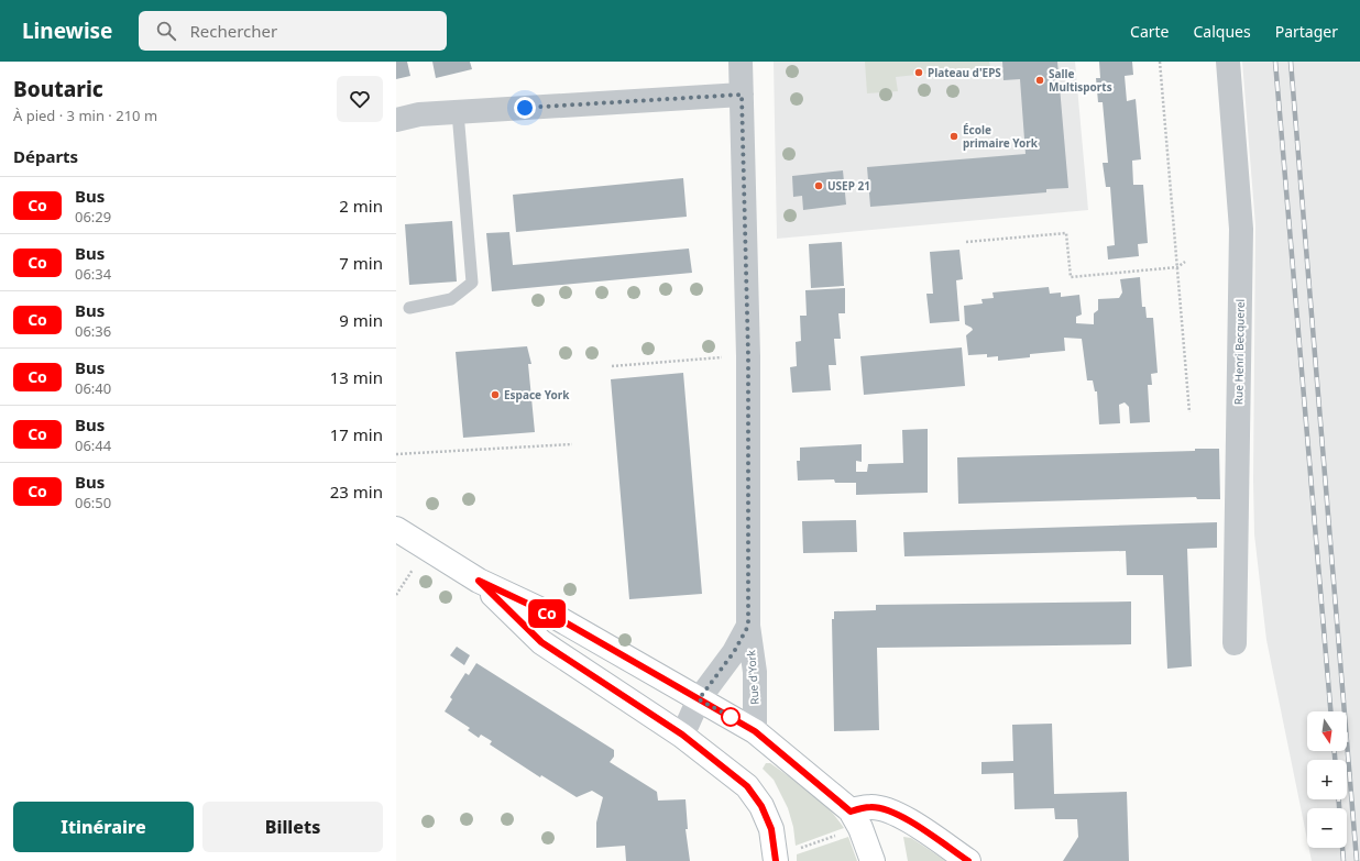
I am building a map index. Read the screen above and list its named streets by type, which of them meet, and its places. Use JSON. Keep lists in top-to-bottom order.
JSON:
{
  "streets": {
    "street": ["Rue Henri Becquerel", "Rue d'York"]
  },
  "places": [
    "Plateau d'EPS",
    "Salle Multisports",
    "École primaire York",
    "USEP 21",
    "Espace York"
  ],
  "lines": ["bus line Co"],
  "north": "bottom",
  "page": {
    "header": "Linewise",
    "search": "Rechercher",
    "nav": ["Carte", "Calques", "Partager"],
    "heading": [
      ["Boutaric", "À pied · 3 min · 210 m"],
      "Départs"
    ],
    "on_map": "Co",
    "list": [
      {
        "mark": "Co",
        "name": "Bus",
        "note": "06:29",
        "value": "2 min"
      },
      {
        "mark": "Co",
        "name": "Bus",
        "note": "06:34",
        "value": "7 min"
      },
      {
        "mark": "Co",
        "name": "Bus",
        "note": "06:36",
        "value": "9 min"
      },
      {
        "mark": "Co",
        "name": "Bus",
        "note": "06:40",
        "value": "13 min"
      },
      {
        "mark": "Co",
        "name": "Bus",
        "note": "06:44",
        "value": "17 min"
      },
      {
        "mark": "Co",
        "name": "Bus",
        "note": "06:50",
        "value": "23 min"
      }
    ],
    "map_buttons": ["+", "−"],
    "buttons": ["Itinéraire", "Billets"]
  }
}
